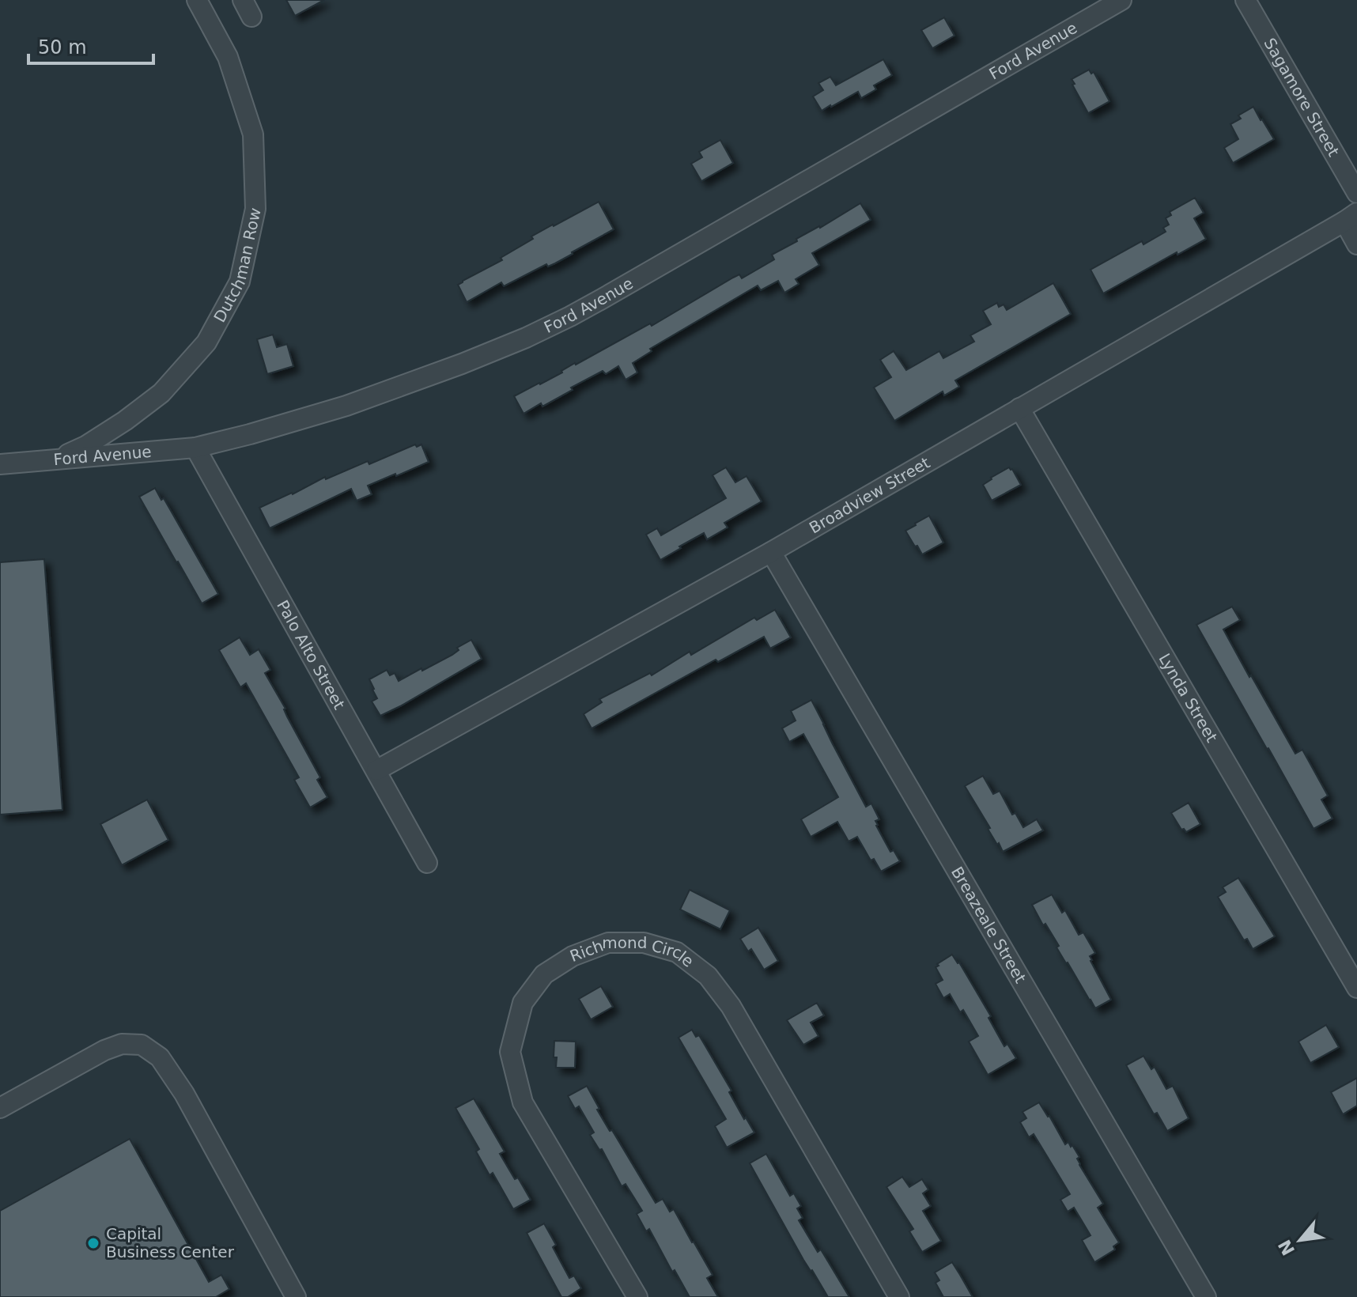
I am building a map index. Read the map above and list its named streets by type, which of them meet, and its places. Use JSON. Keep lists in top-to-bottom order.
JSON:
{
  "streets": {
    "street": [
      "Ford Avenue",
      "Sagamore Street",
      "Dutchman Row",
      "Broadview Street",
      "Palo Alto Street",
      "Lynda Street",
      "Breazeale Street",
      "Richmond Circle"
    ]
  },
  "crossings": [
    ["Ford Avenue", "Dutchman Row"],
    ["Ford Avenue", "Palo Alto Street"],
    ["Broadview Street", "Palo Alto Street"],
    ["Broadview Street", "Lynda Street"],
    ["Broadview Street", "Breazeale Street"]
  ],
  "places": ["Capital Business Center"],
  "scale_bar": "50 m",
  "north": "bottom left"
}
